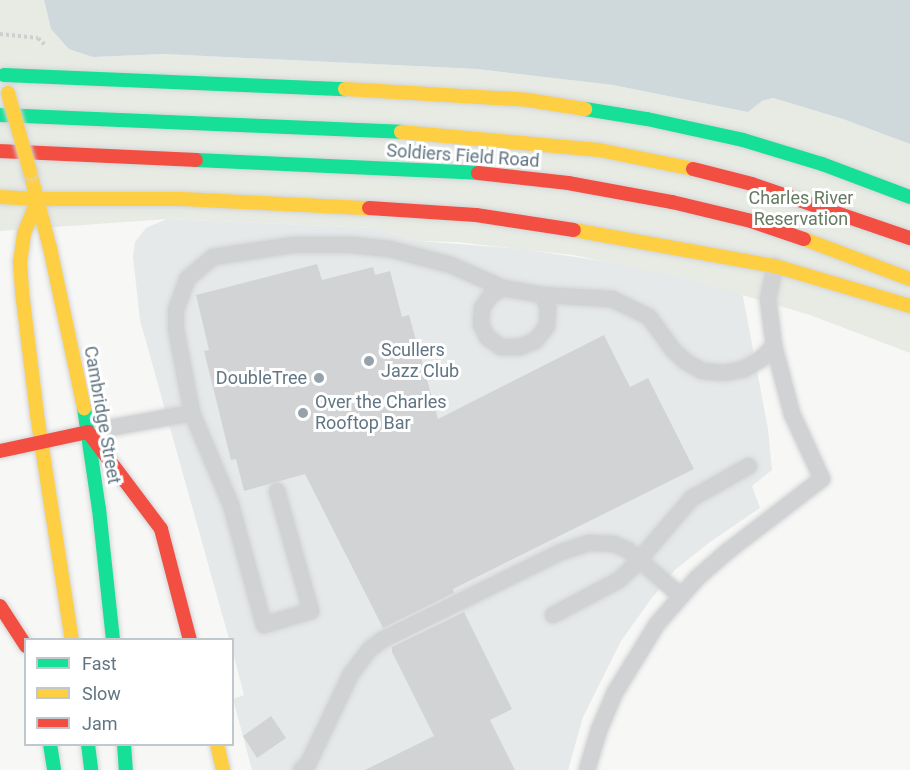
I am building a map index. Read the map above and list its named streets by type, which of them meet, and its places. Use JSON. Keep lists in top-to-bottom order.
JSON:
{
  "streets": {
    "main road": ["Soldiers Field Road", "Cambridge Street"]
  },
  "parks": ["Charles River Reservation"],
  "places": ["Scullers Jazz Club", "DoubleTree", "Over the Charles Rooftop Bar"],
  "legend": ["Fast", "Slow", "Jam"]
}
